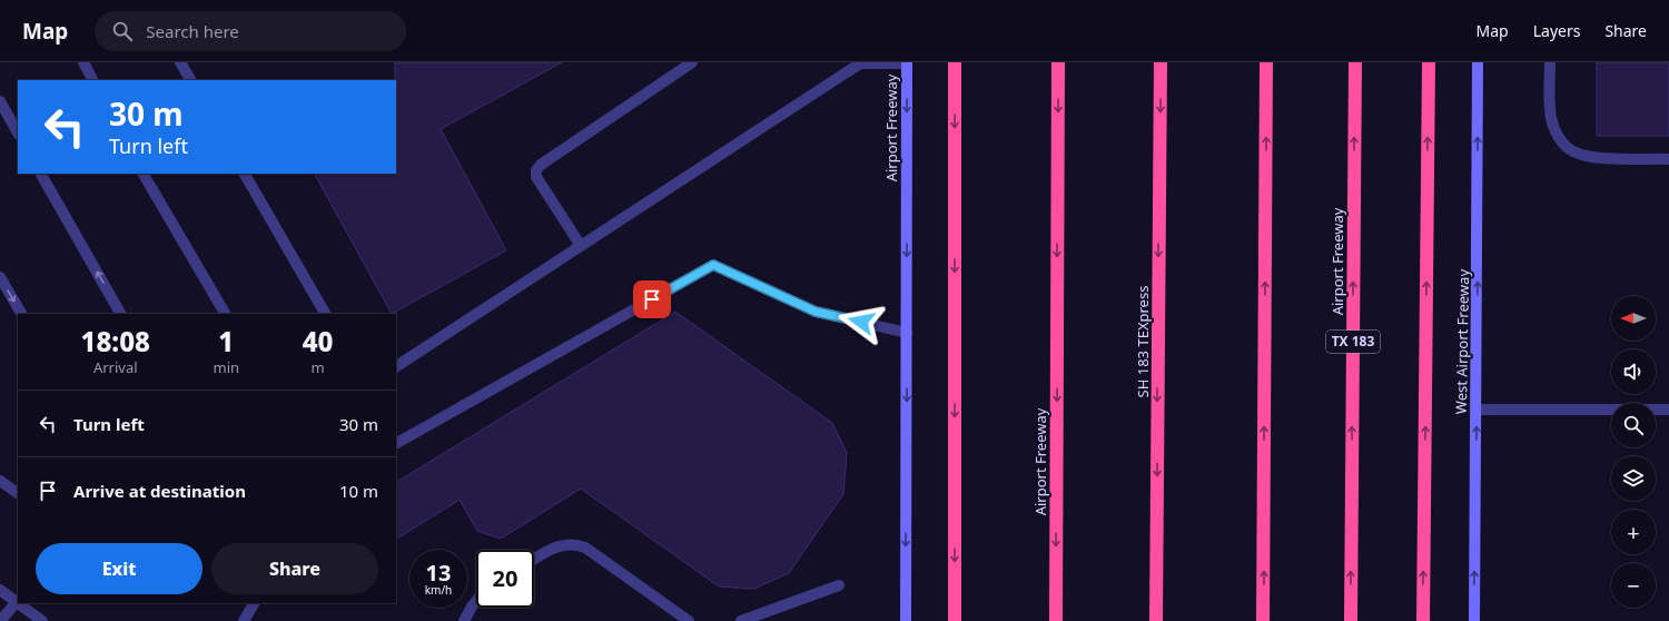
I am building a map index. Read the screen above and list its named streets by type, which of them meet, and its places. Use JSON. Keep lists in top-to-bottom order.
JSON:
{
  "streets": {
    "highway": ["Airport Freeway", "SH 183 TEXpress", "TX 183"],
    "main road": ["West Airport Freeway"]
  },
  "one_way": ["West Airport Freeway"],
  "north": "left",
  "page": {
    "header": "Map",
    "search": "Search here",
    "nav": ["Map", "Layers", "Share"],
    "turn": ["30 m", "Turn left"],
    "map_buttons": ["+", "−"],
    "eta": [
      "18:08",
      "Arrival",
      "1",
      "min",
      "40",
      "m"
    ],
    "list": [
      {
        "name": "Turn left",
        "value": "30 m"
      },
      {
        "name": "Arrive at destination",
        "value": "10 m"
      }
    ],
    "buttons": ["Exit", "Share"],
    "speed": "13 km/h",
    "limit": "20"
  }
}
